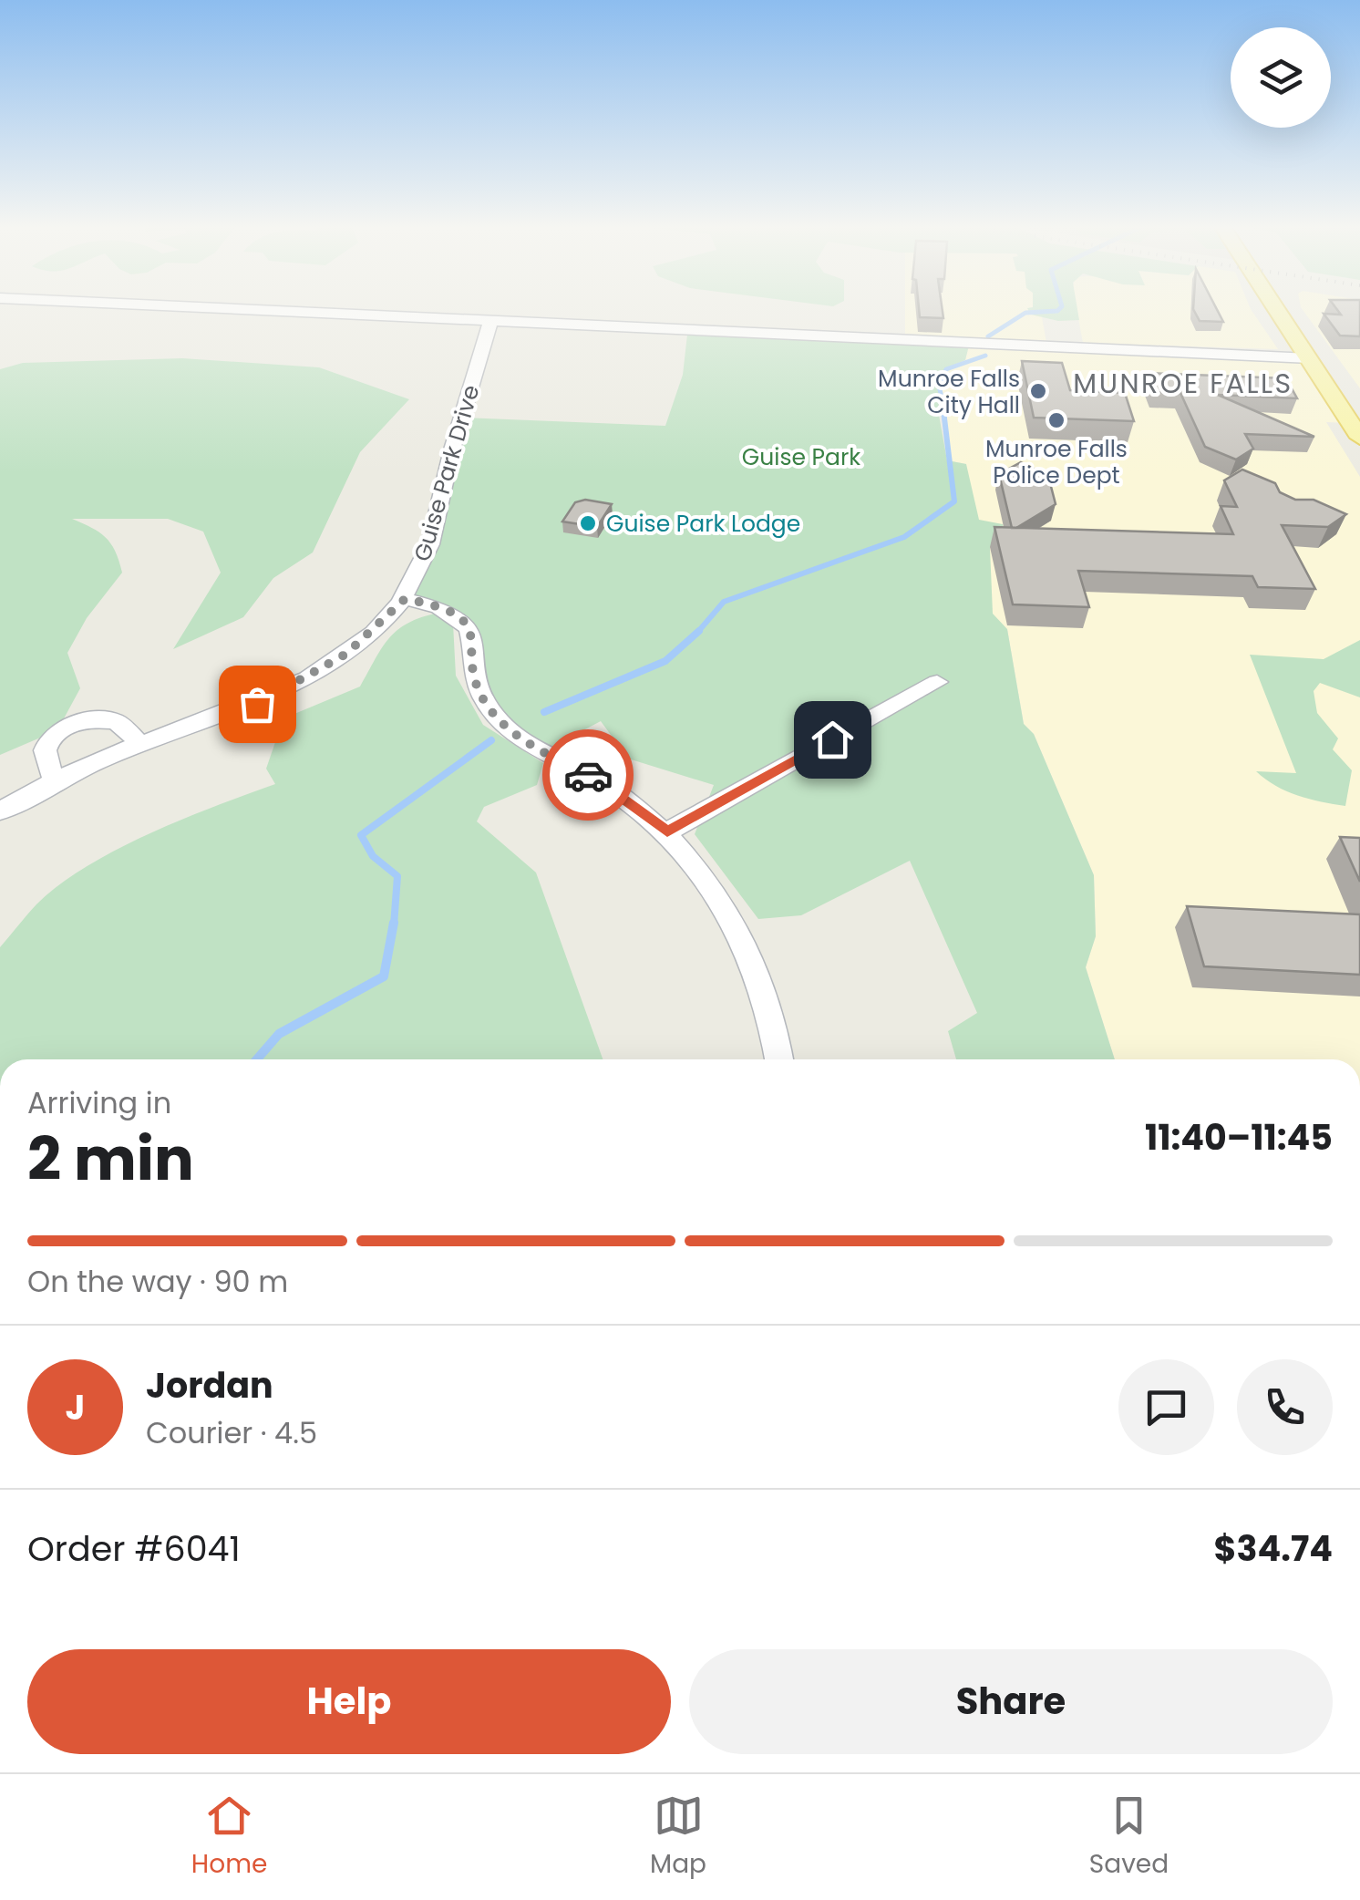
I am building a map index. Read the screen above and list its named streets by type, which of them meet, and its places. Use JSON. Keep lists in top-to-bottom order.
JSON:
{
  "streets": {
    "street": ["Guise Park Drive"]
  },
  "districts": ["MUNROE FALLS"],
  "parks": ["Guise Park"],
  "places": ["Munroe Falls City Hall", "Munroe Falls Police Dept", "Guise Park Lodge"],
  "page": {
    "heading": ["2 min", "Arriving in", "11:40–11:45"],
    "panel": [
      "Jordan",
      "Courier · 4.5",
      "Order #6041",
      "$34.74"
    ],
    "bar": "On the way · 90 m",
    "round": "J",
    "buttons": ["Help", "Share"],
    "tabs": ["Home", "Map", "Saved"]
  }
}
